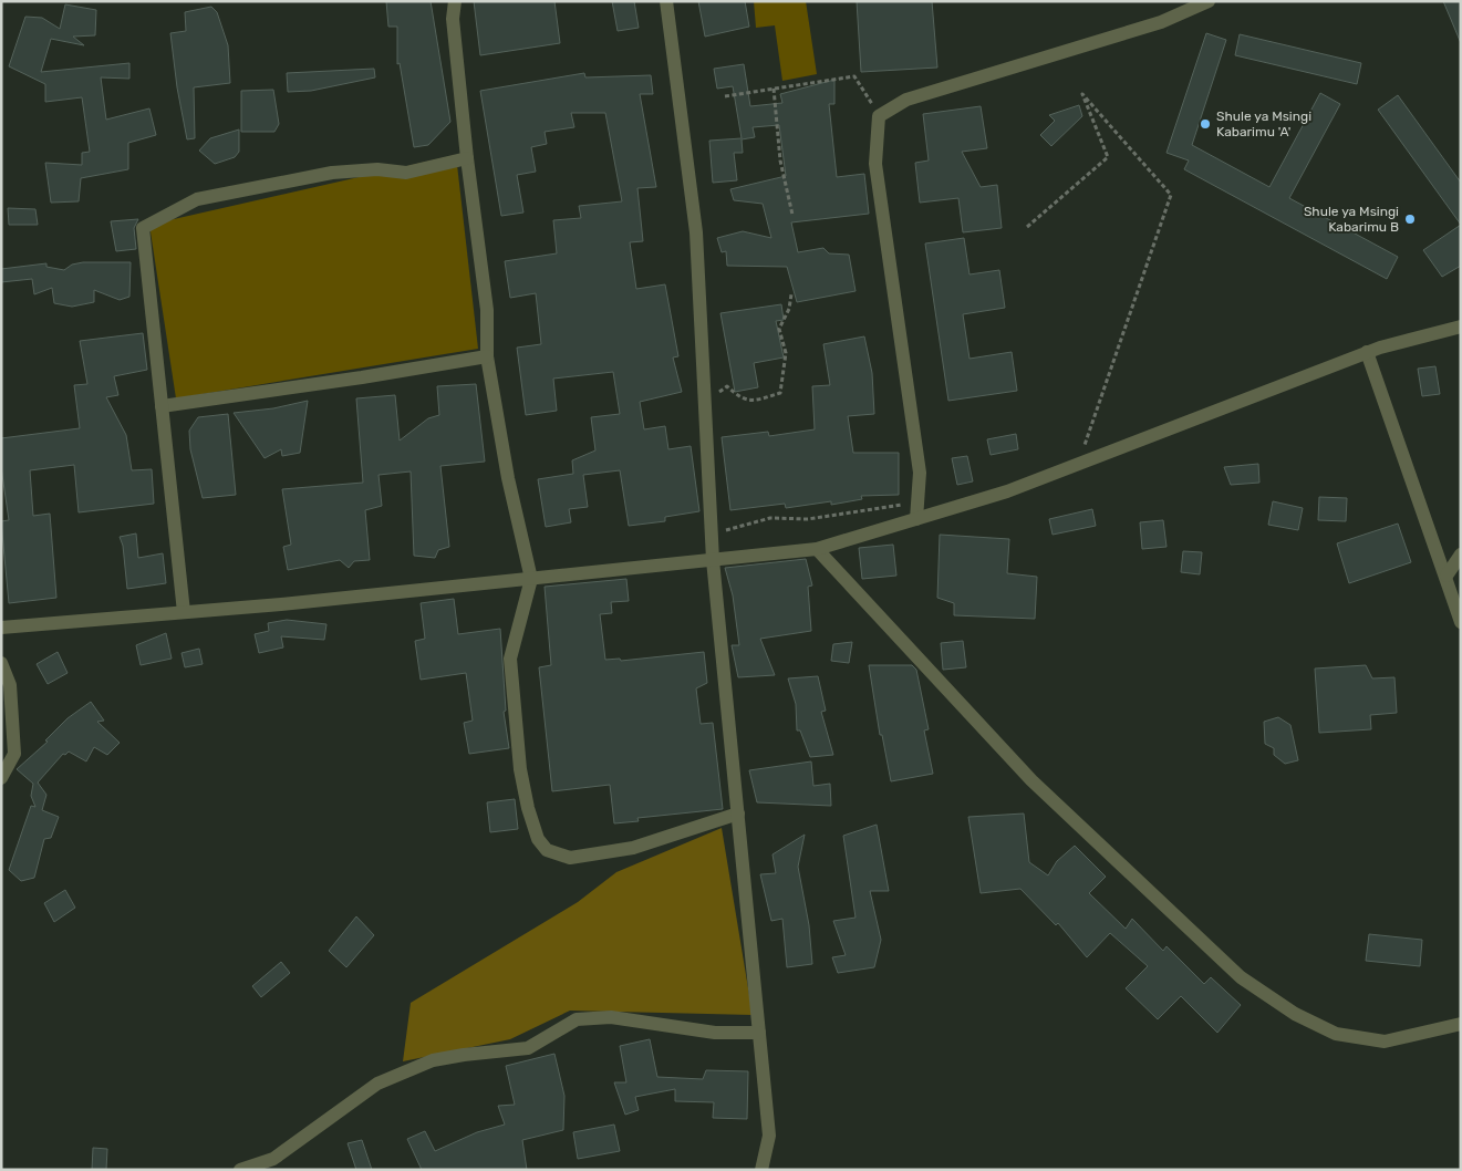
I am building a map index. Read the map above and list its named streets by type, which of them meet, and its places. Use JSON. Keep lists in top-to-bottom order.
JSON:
{
  "places": ["Shule ya Msingi Kabarimu 'A'", "Shule ya Msingi Kabarimu B"]
}
